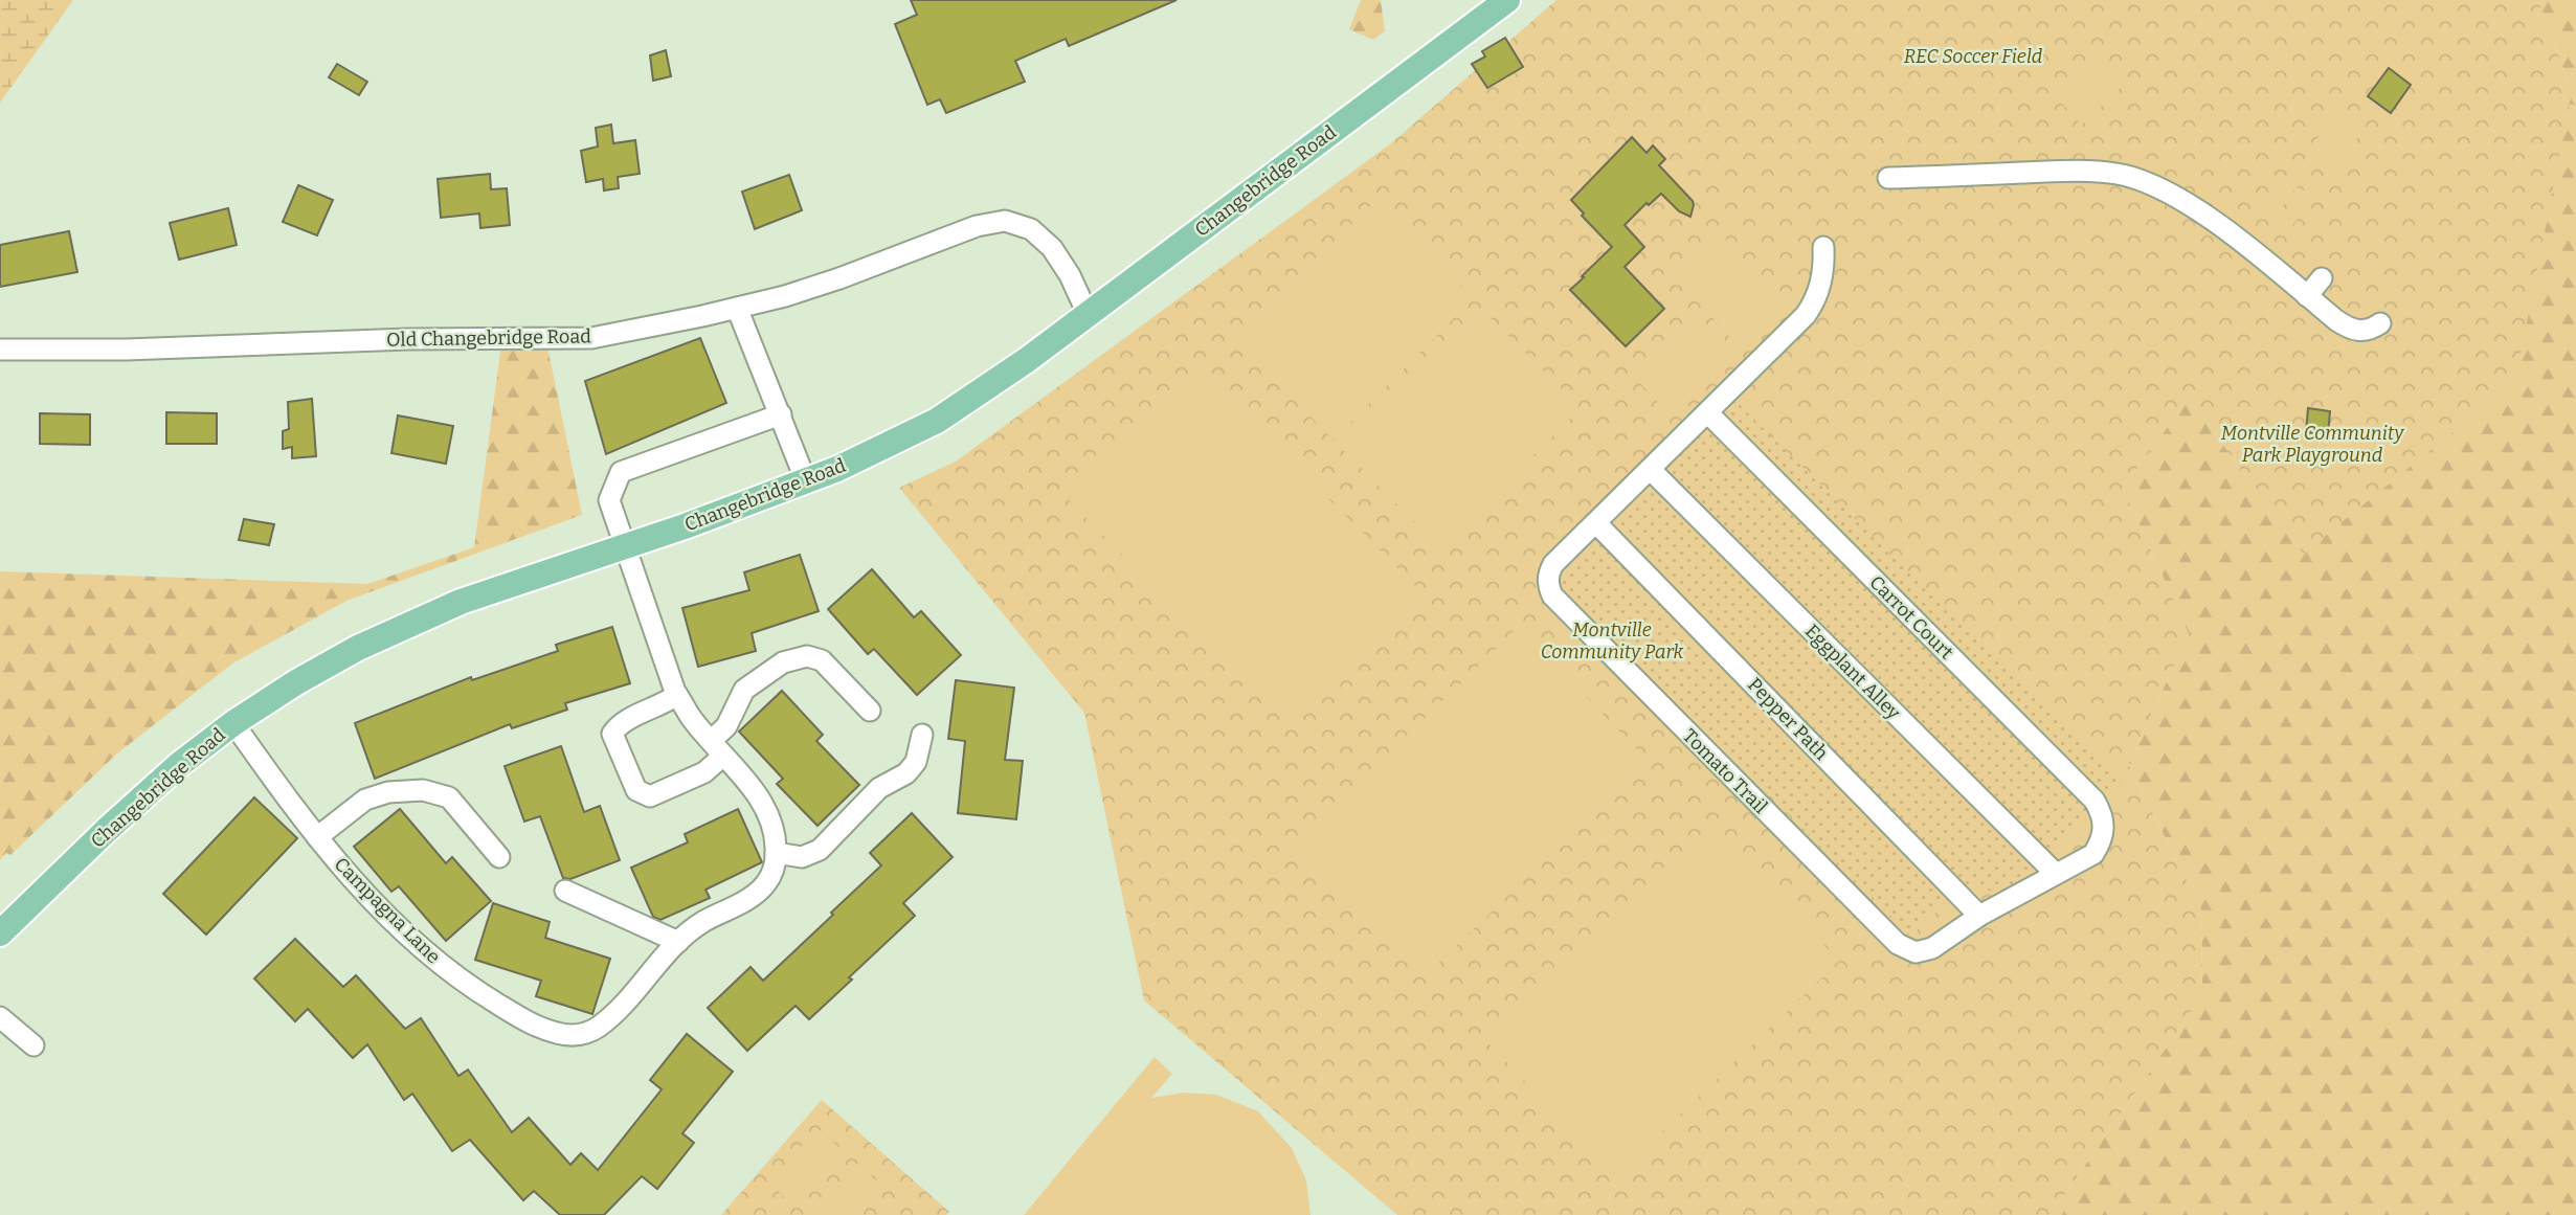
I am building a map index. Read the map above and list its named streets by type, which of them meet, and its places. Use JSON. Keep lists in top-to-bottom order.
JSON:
{
  "streets": {
    "main road": ["Changebridge Road"],
    "street": [
      "Old Changebridge Road",
      "Carrot Court",
      "Eggplant Alley",
      "Pepper Path",
      "Tomato Trail",
      "Campagna Lane"
    ]
  },
  "crossings": [
    ["Changebridge Road", "Old Changebridge Road"],
    ["Changebridge Road", "Campagna Lane"],
    ["Carrot Court", "Eggplant Alley"],
    ["Pepper Path", "Tomato Trail"]
  ],
  "parks": ["REC Soccer Field", "Montville Community Park Playground", "Montville Community Park"]
}
